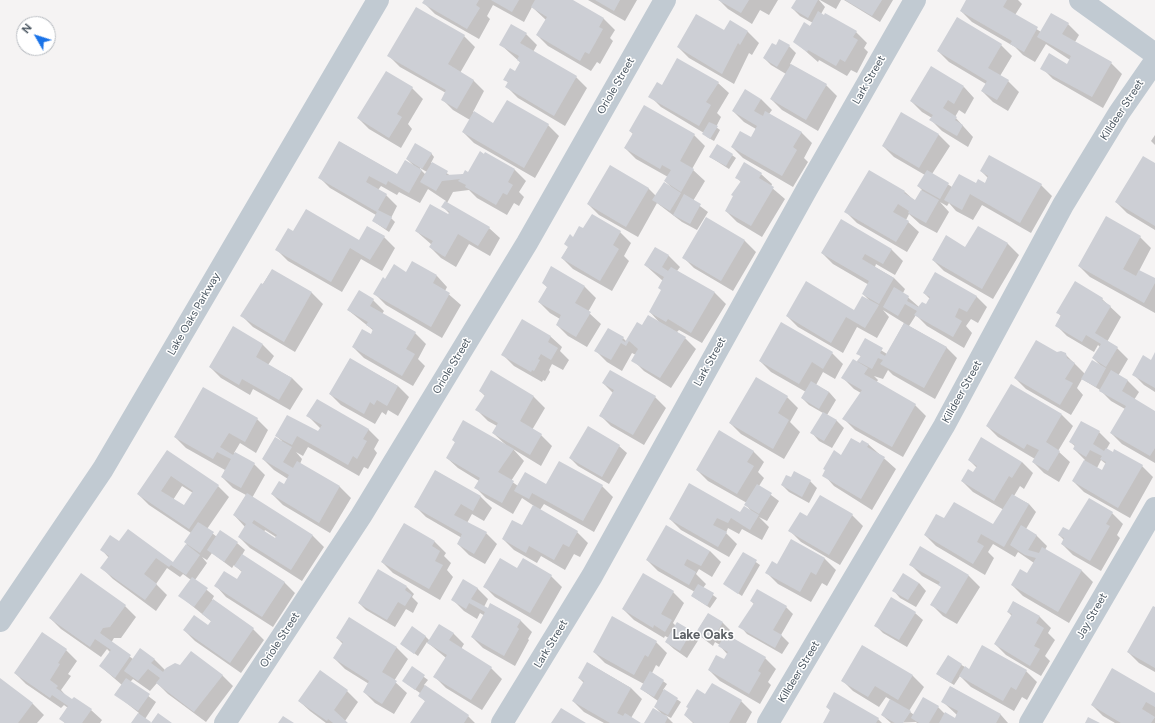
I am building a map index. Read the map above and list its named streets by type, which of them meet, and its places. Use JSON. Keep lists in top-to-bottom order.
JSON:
{
  "streets": {
    "street": [
      "Lark Street",
      "Oriole Street",
      "Killdeer Street",
      "Lake Oaks Parkway",
      "Jay Street"
    ]
  },
  "districts": ["Lake Oaks"],
  "north": "top left"
}
